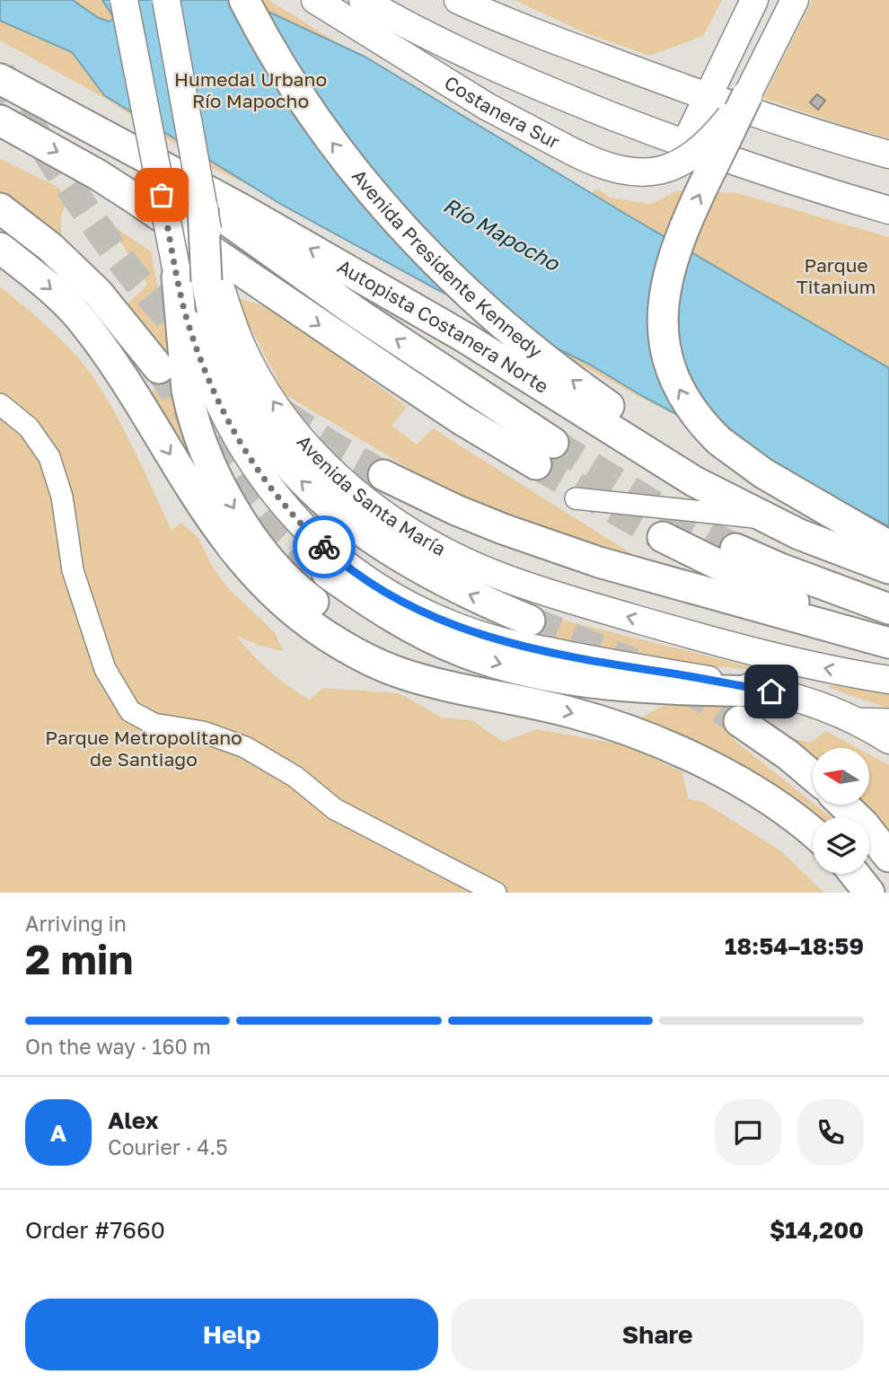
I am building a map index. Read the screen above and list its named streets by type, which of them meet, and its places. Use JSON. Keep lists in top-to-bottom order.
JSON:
{
  "streets": {
    "highway": ["Avenida Presidente Kennedy", "Autopista Costanera Norte"],
    "main road": ["Costanera Sur", "Avenida Santa María"]
  },
  "crossings": [
    ["Avenida Presidente Kennedy", "Autopista Costanera Norte"]
  ],
  "water": ["Río Mapocho"],
  "parks": ["Humedal Urbano Río Mapocho", "Parque Titanium", "Parque Metropolitano de Santiago"],
  "north": "left",
  "page": {
    "heading": ["2 min", "Arriving in", "18:54–18:59"],
    "panel": [
      "Alex",
      "Courier · 4.5",
      "Order #7660",
      "$14,200"
    ],
    "bar": "On the way · 160 m",
    "round": "A",
    "buttons": ["Help", "Share"]
  }
}
